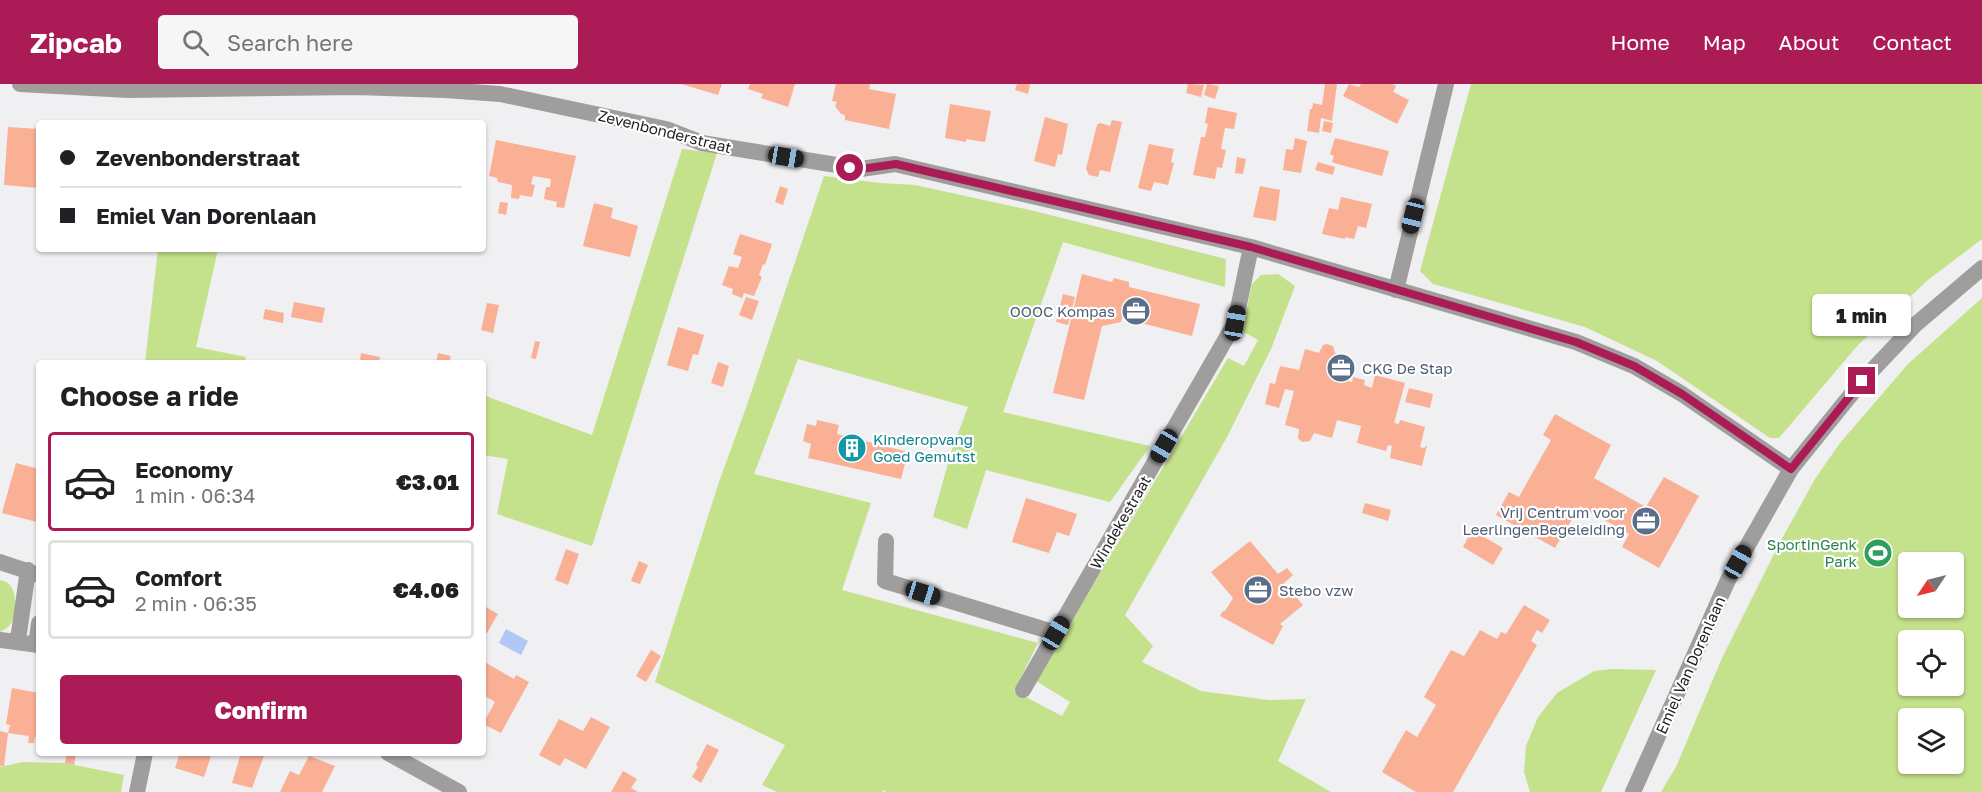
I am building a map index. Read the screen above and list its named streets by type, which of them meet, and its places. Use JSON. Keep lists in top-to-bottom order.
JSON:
{
  "streets": {
    "street": ["Zevenbonderstraat", "Windekestraat", "Emiel Van Dorenlaan"]
  },
  "crossings": [
    ["Zevenbonderstraat", "Windekestraat"],
    ["Zevenbonderstraat", "Emiel Van Dorenlaan"]
  ],
  "places": {
    "office": [
      "OOOC Kompas",
      "CKG De Stap",
      "Vrij Centrum voor LeerlingenBegeleiding",
      "Stebo vzw"
    ],
    "building": ["Kinderopvang Goed Gemutst"],
    "sports": ["SportinGenk Park"]
  },
  "north": "bottom left",
  "page": {
    "header": "Zipcab",
    "search": "Search here",
    "nav": [
      "Home",
      "Map",
      "About",
      "Contact"
    ],
    "banner": ["Zevenbonderstraat", "Emiel Van Dorenlaan"],
    "bubble": "1 min",
    "heading": "Choose a ride",
    "list": [
      {
        "name": "Economy",
        "note": "1 min · 06:34",
        "value": "€3.01"
      },
      {
        "name": "Comfort",
        "note": "2 min · 06:35",
        "value": "€4.06"
      }
    ],
    "buttons": "Confirm"
  }
}
